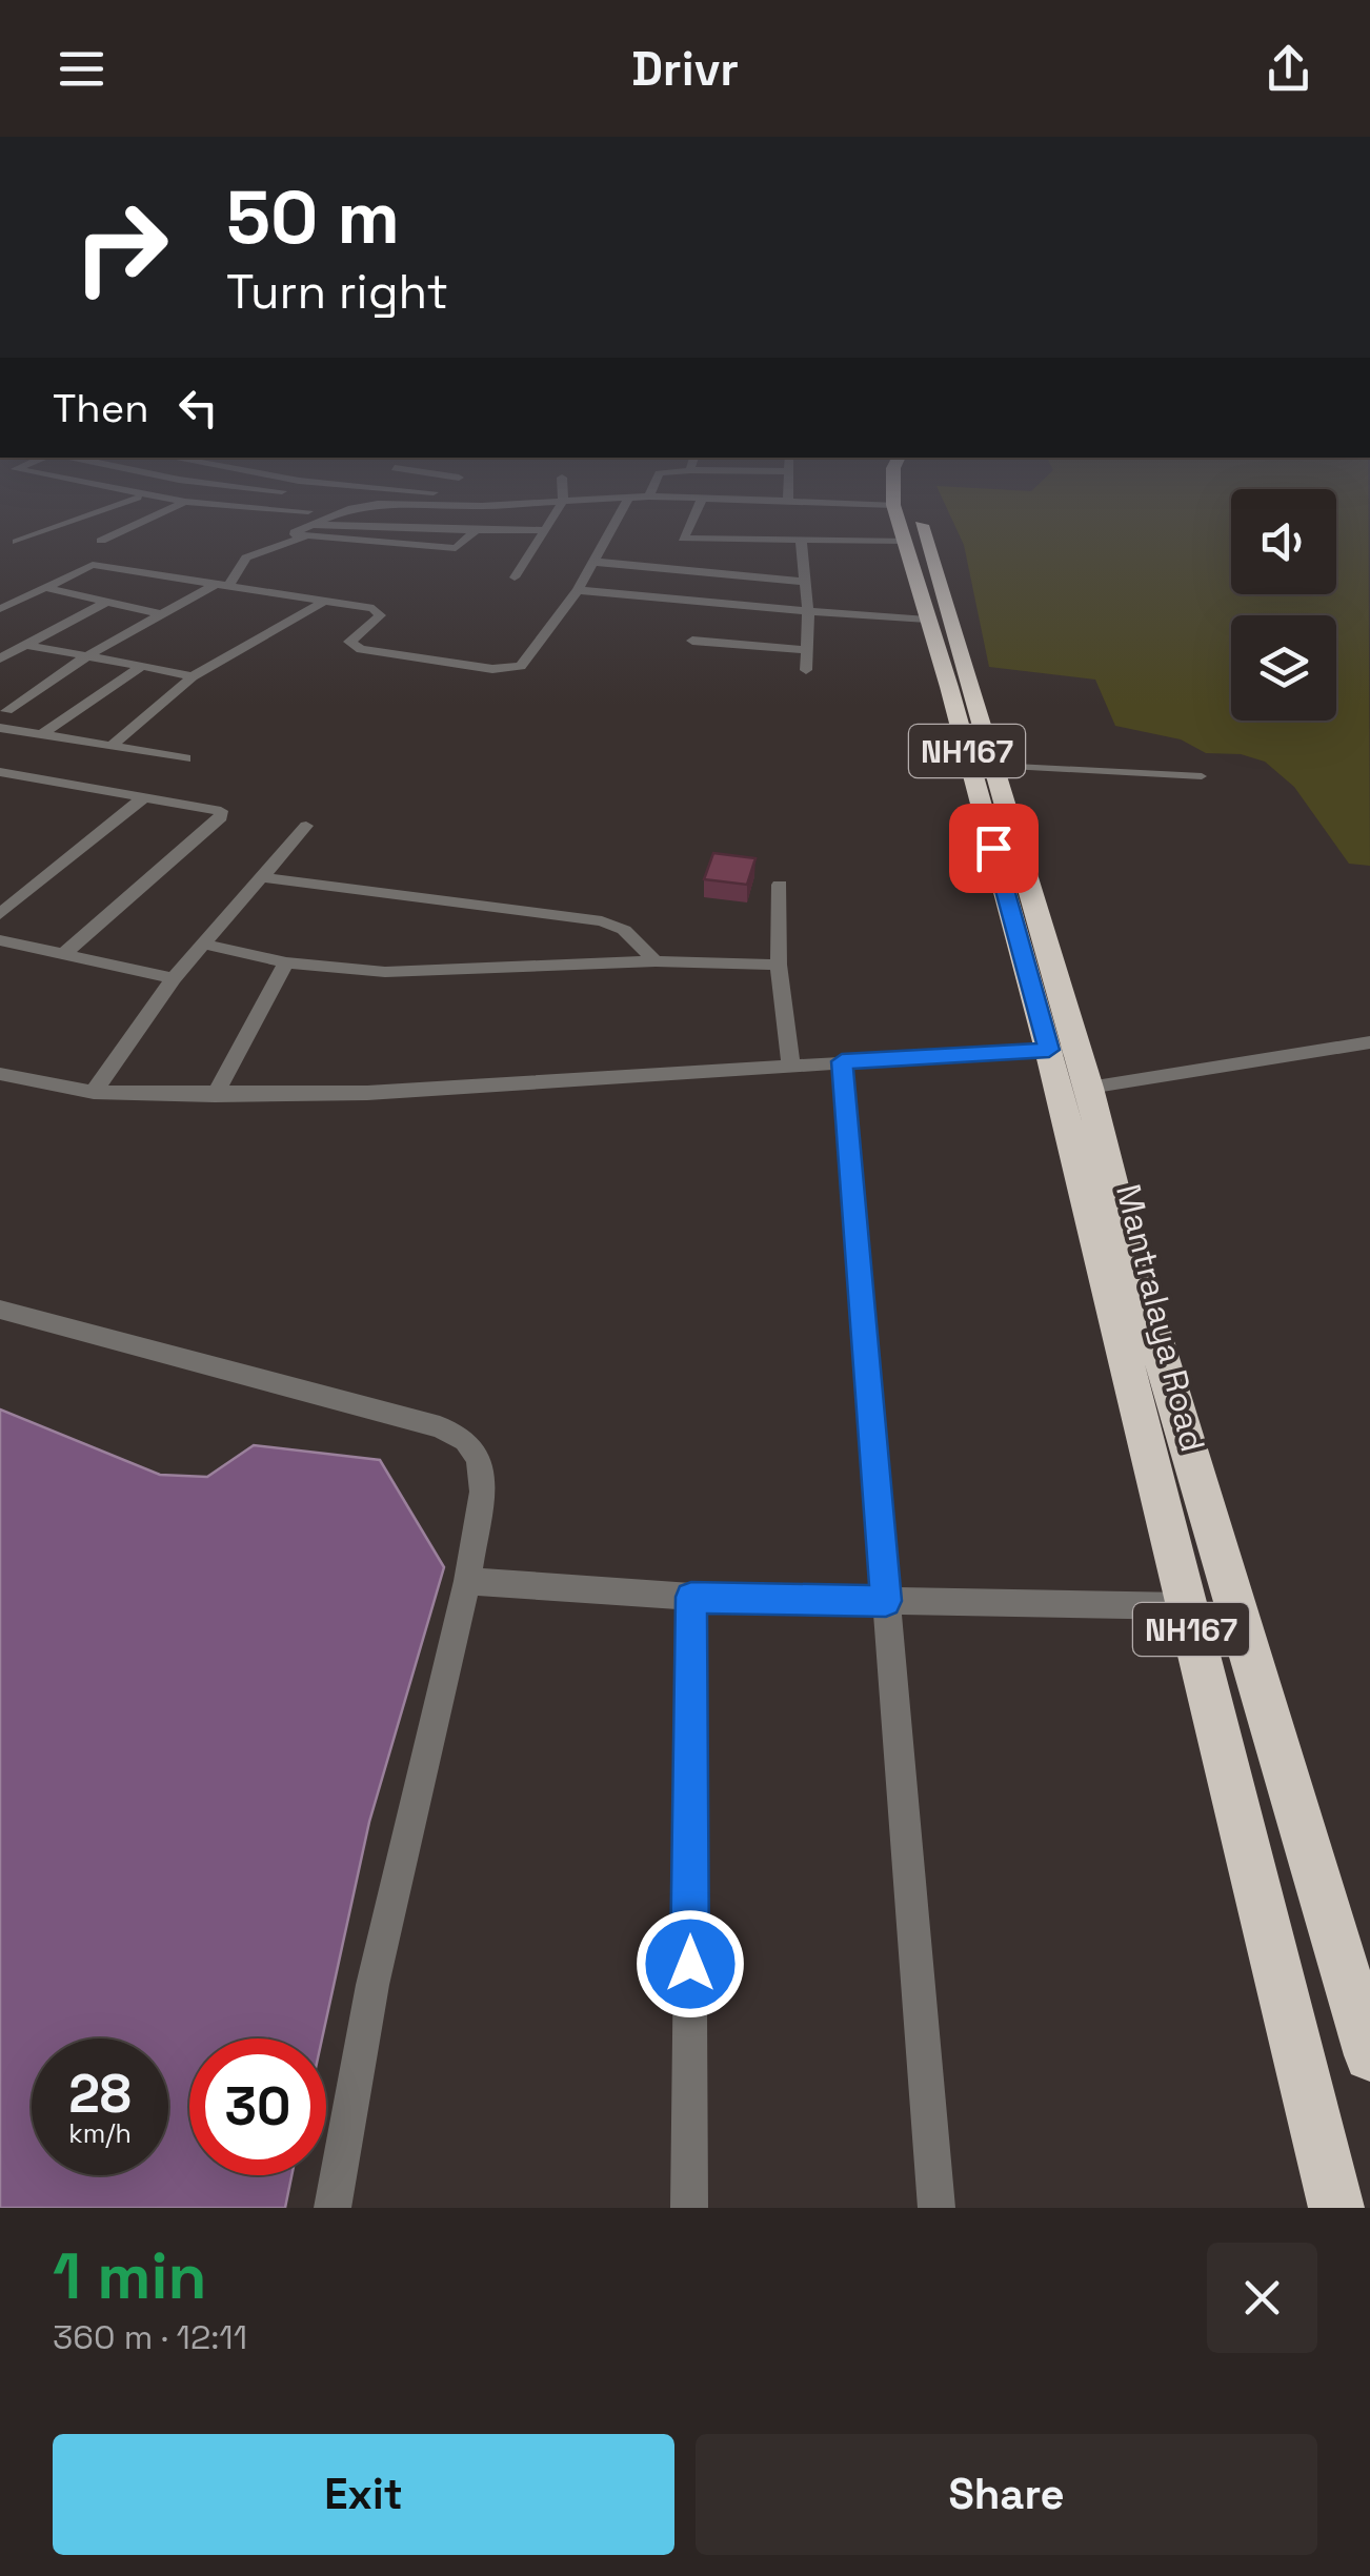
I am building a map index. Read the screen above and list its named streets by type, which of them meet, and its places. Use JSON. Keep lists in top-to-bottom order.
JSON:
{
  "streets": {
    "highway": ["NH167", "Mantralaya Road"]
  },
  "crossings": [
    ["NH167", "Mantralaya Road"]
  ],
  "page": {
    "header": "Drivr",
    "turn": ["50 m", "Turn right"],
    "then": "Then",
    "speed": "28 km/h",
    "limit": "30",
    "heading": ["1 min", "360 m · 12:11"],
    "buttons": ["Exit", "Share"]
  }
}
